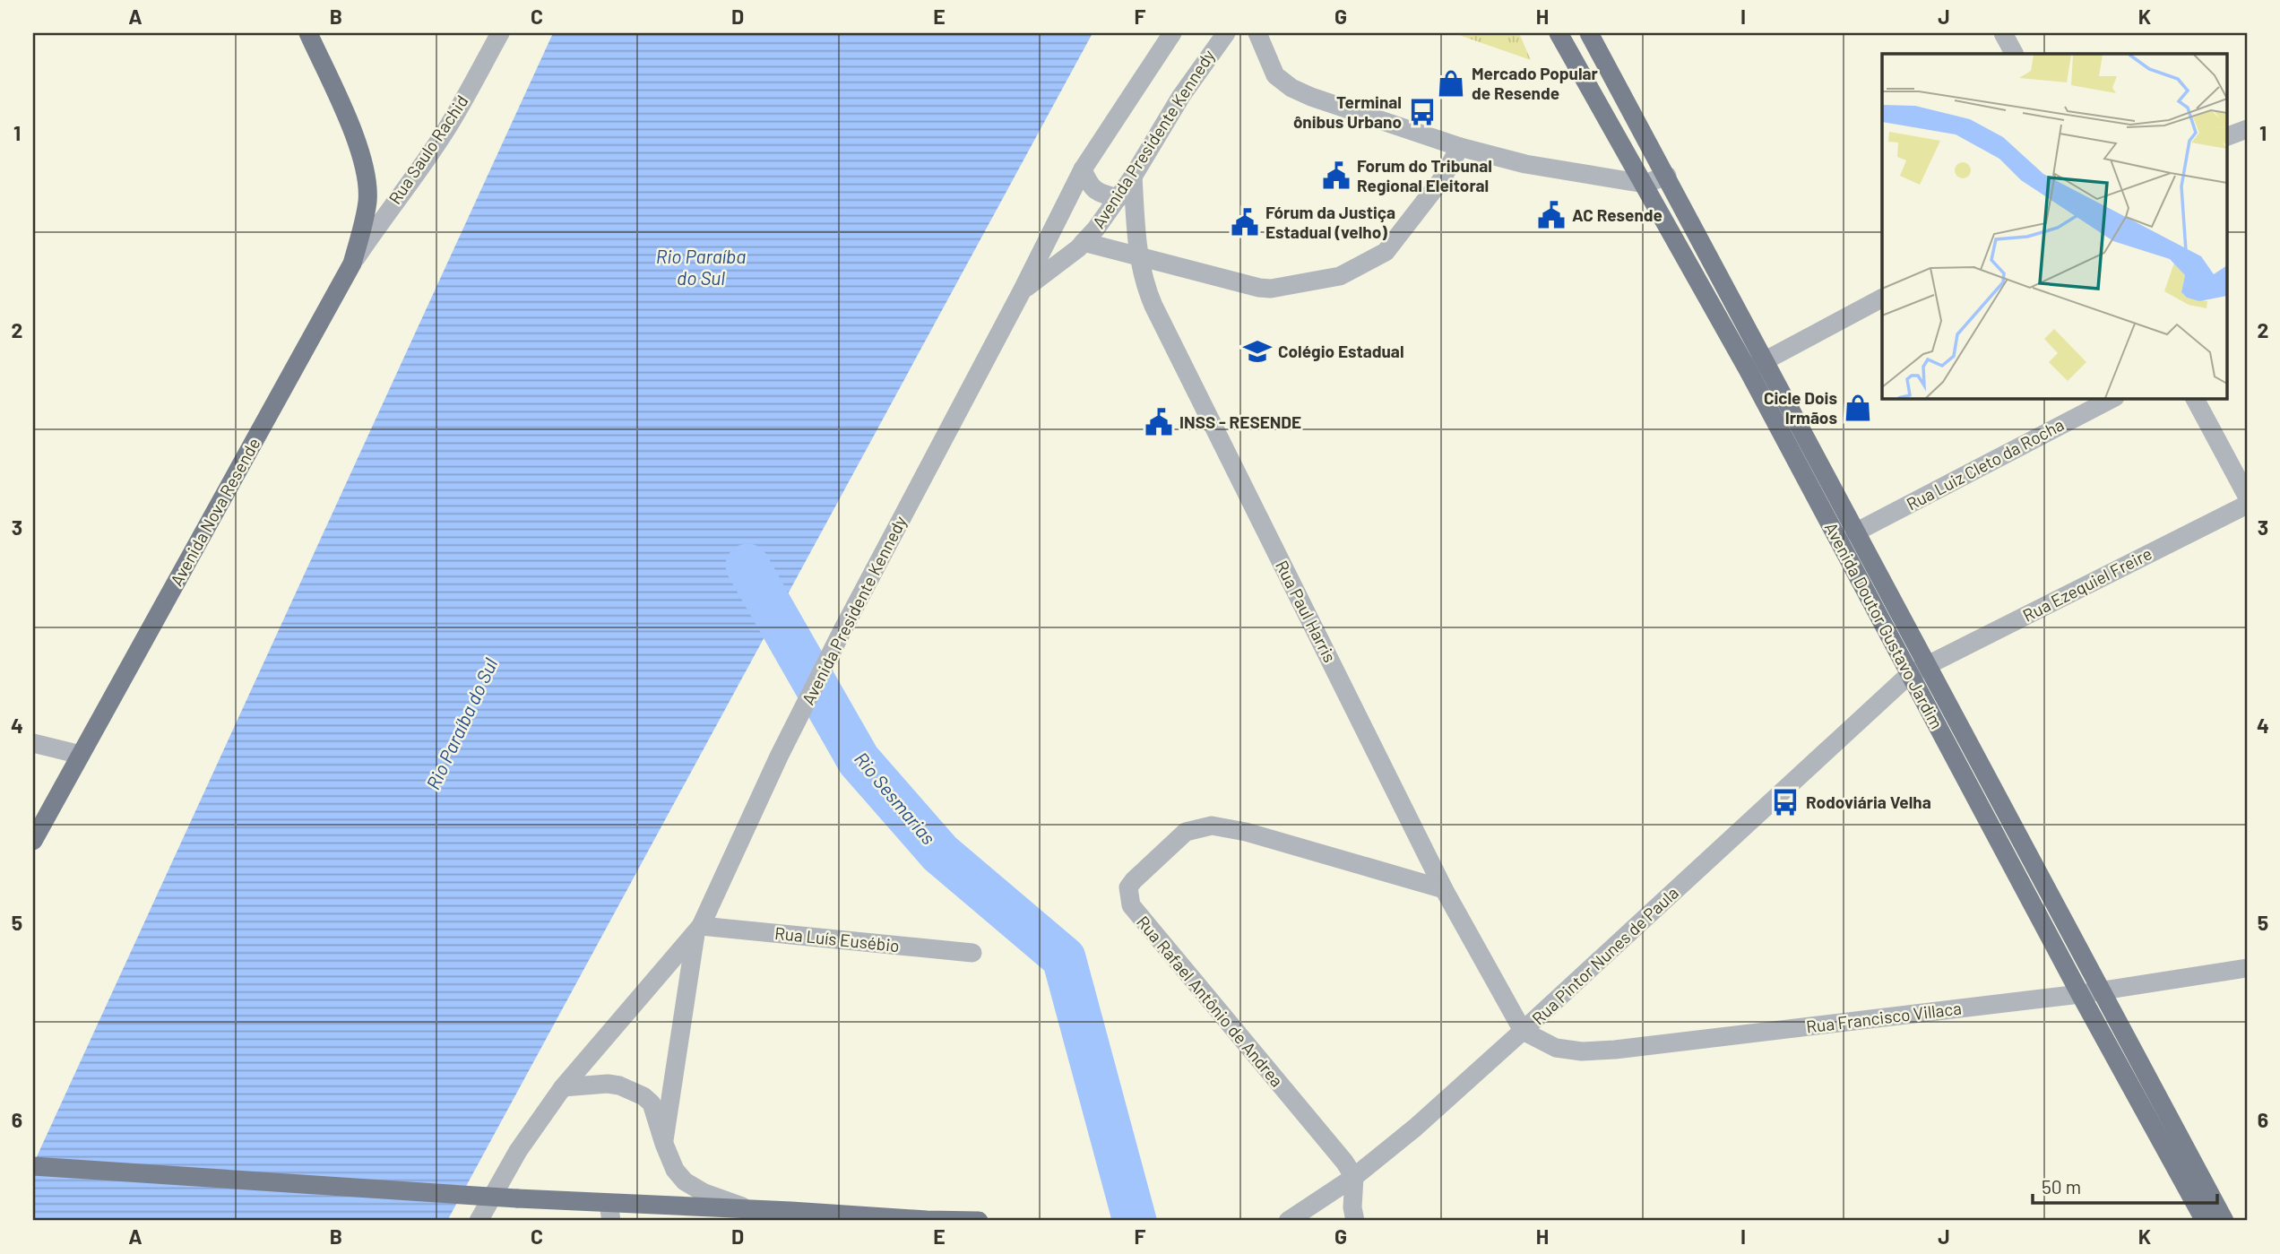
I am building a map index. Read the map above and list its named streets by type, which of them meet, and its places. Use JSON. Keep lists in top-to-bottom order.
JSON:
{
  "streets": {
    "main road": ["Avenida Nova Resende", "Avenida Doutor Gustavo Jardim"],
    "street": [
      "Avenida Presidente Kennedy",
      "Rua Saulo Rachid",
      "Rua Luiz Cleto da Rocha",
      "Rua Ezequiel Freire",
      "Rua Paul Harris",
      "Rua Luís Eusébio",
      "Rua Pintor Nunes de Paula",
      "Rua Rafael Antônio de Andrea",
      "Rua Francisco Villaca"
    ]
  },
  "crossings": [
    ["Avenida Presidente Kennedy", "Rua Paul Harris"],
    ["Avenida Presidente Kennedy", "Rua Luís Eusébio"],
    ["Rua Saulo Rachid", "Avenida Nova Resende"],
    ["Rua Luiz Cleto da Rocha", "Avenida Doutor Gustavo Jardim"],
    ["Rua Ezequiel Freire", "Avenida Doutor Gustavo Jardim"],
    ["Rua Ezequiel Freire", "Rua Pintor Nunes de Paula"],
    ["Rua Paul Harris", "Rua Pintor Nunes de Paula"],
    ["Rua Paul Harris", "Rua Rafael Antônio de Andrea"],
    ["Rua Paul Harris", "Rua Francisco Villaca"],
    ["Avenida Doutor Gustavo Jardim", "Rua Pintor Nunes de Paula"],
    ["Avenida Doutor Gustavo Jardim", "Rua Francisco Villaca"],
    ["Rua Pintor Nunes de Paula", "Rua Rafael Antônio de Andrea"],
    ["Rua Pintor Nunes de Paula", "Rua Francisco Villaca"]
  ],
  "water": ["Rio Paraíba do Sul", "Rio Sesmarias"],
  "places": {
    "shop": ["Mercado Popular de Resende", "Cicle Dois Irmãos"],
    "bus stop": ["Terminal ônibus Urbano", "Rodoviária Velha"],
    "public building": [
      "Forum do Tribunal Regional Eleitoral",
      "AC Resende",
      "Fórum da Justiça Estadual (velho)",
      "INSS - RESENDE"
    ],
    "school or university": ["Colégio Estadual"]
  },
  "scale_bar": "50 m",
  "grid": {
    "columns": [
      "A",
      "B",
      "C",
      "D",
      "E",
      "F",
      "G",
      "H",
      "I",
      "J",
      "K"
    ],
    "rows": [
      "1",
      "2",
      "3",
      "4",
      "5",
      "6"
    ]
  }
}
